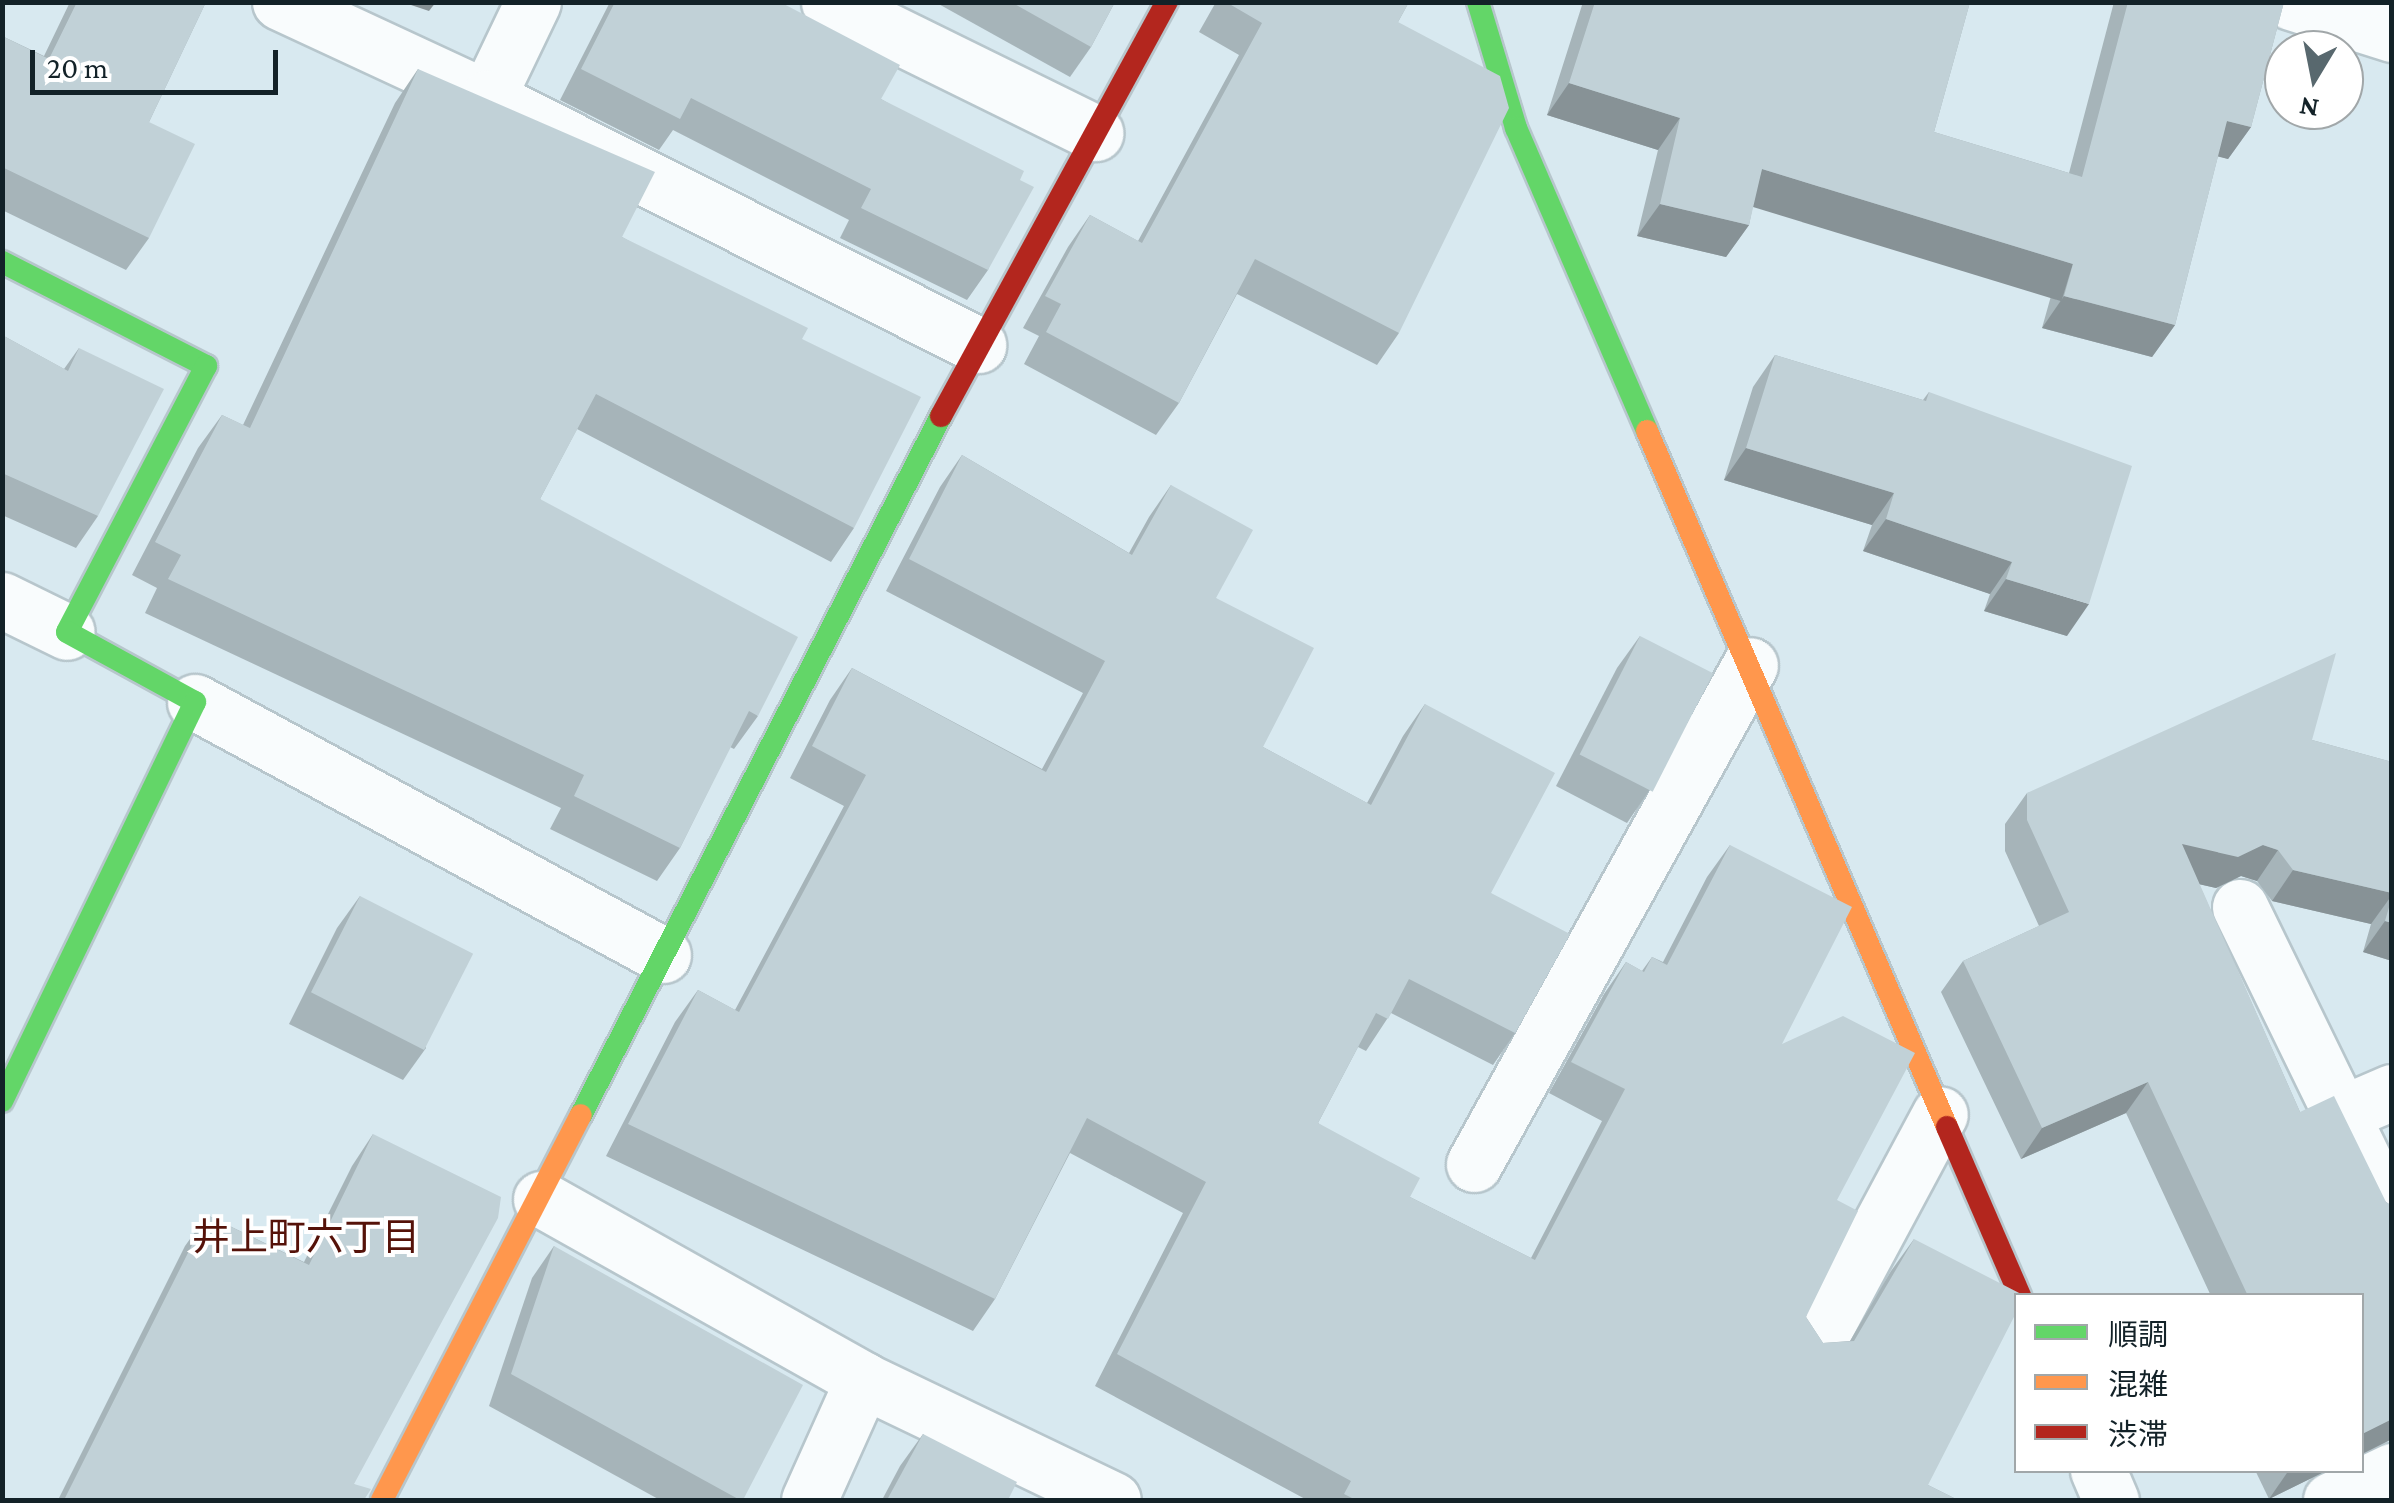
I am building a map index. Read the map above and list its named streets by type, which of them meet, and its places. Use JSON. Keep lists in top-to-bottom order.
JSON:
{
  "districts": ["井上町六丁目"],
  "legend": ["順調", "混雑", "渋滞"],
  "scale_bar": "20 m",
  "north": "bottom"
}
